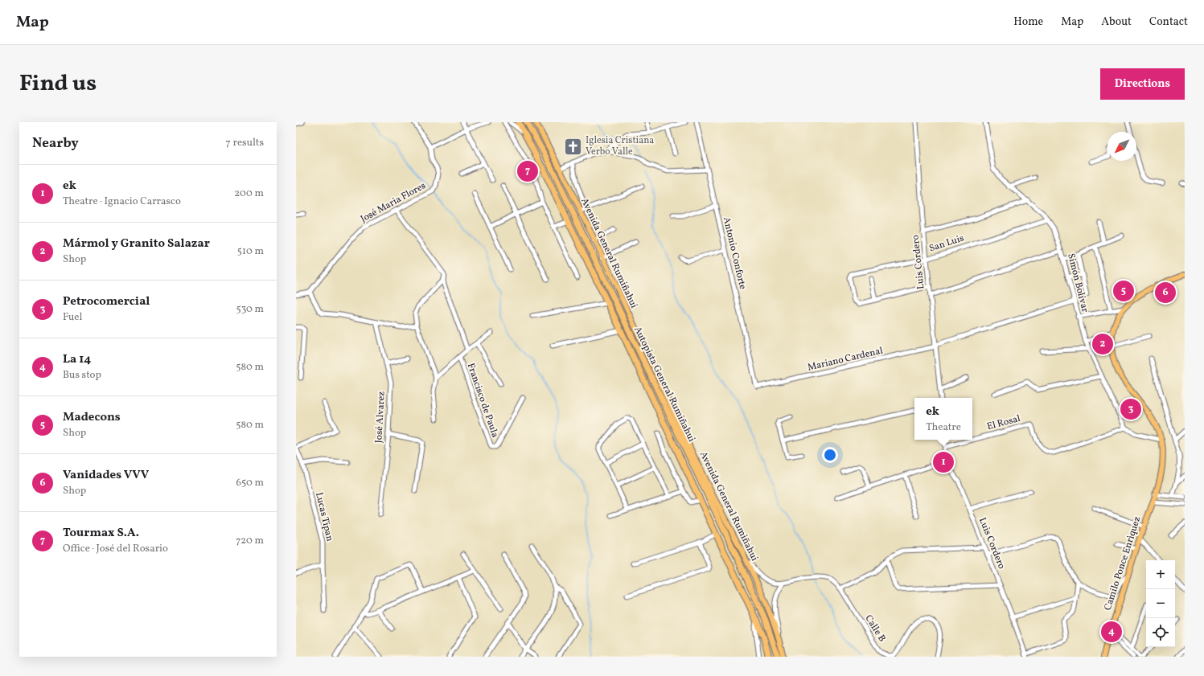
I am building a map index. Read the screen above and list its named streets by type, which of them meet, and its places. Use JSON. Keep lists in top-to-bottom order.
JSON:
{
  "streets": {
    "highway": ["Autopista General Rumiñahui"],
    "main road": ["Avenida General Rumiñahui", "Camilo Ponce Enrìquez"],
    "street": [
      "José Maria Flores",
      "San Luis",
      "Antonio Conforte",
      "Luis Cordero",
      "Simón Bolívar",
      "Mariano Cardenal",
      "Francisco de Paula",
      "José Alvarez",
      "El Rosal",
      "Lucas Tipan",
      "Calle B"
    ]
  },
  "crossings": [
    ["José Maria Flores", "Francisco de Paula"],
    ["San Luis", "Luis Cordero"],
    ["San Luis", "Simón Bolívar"],
    ["Avenida General Rumiñahui", "Calle B"],
    ["Antonio Conforte", "Mariano Cardenal"],
    ["Luis Cordero", "Mariano Cardenal"],
    ["Simón Bolívar", "Mariano Cardenal"],
    ["Simón Bolívar", "El Rosal"]
  ],
  "places": {
    "church": ["Iglesia Cristiana Verbo Valle"]
  },
  "north": "bottom left",
  "page": {
    "header": "Map",
    "nav": [
      "Home",
      "Map",
      "About",
      "Contact"
    ],
    "title": "Find us",
    "buttons": "Directions",
    "heading": ["Nearby", "7 results"],
    "pins": [
      "7",
      "5",
      "6",
      "2",
      "3",
      "1",
      "4"
    ],
    "list": [
      {
        "mark": "1",
        "name": "ek",
        "note": "Theatre · Ignacio Carrasco",
        "value": "200 m"
      },
      {
        "mark": "2",
        "name": "Mármol y Granito Salazar",
        "note": "Shop",
        "value": "510 m"
      },
      {
        "mark": "3",
        "name": "Petrocomercial",
        "note": "Fuel",
        "value": "530 m"
      },
      {
        "mark": "4",
        "name": "La 14",
        "note": "Bus stop",
        "value": "580 m"
      },
      {
        "mark": "5",
        "name": "Madecons",
        "note": "Shop",
        "value": "580 m"
      },
      {
        "mark": "6",
        "name": "Vanidades VVV",
        "note": "Shop",
        "value": "650 m"
      },
      {
        "mark": "7",
        "name": "Tourmax S.A.",
        "note": "Office · José del Rosario",
        "value": "720 m"
      }
    ],
    "popup": ["ek", "Theatre"],
    "map_buttons": ["+", "−"]
  }
}
